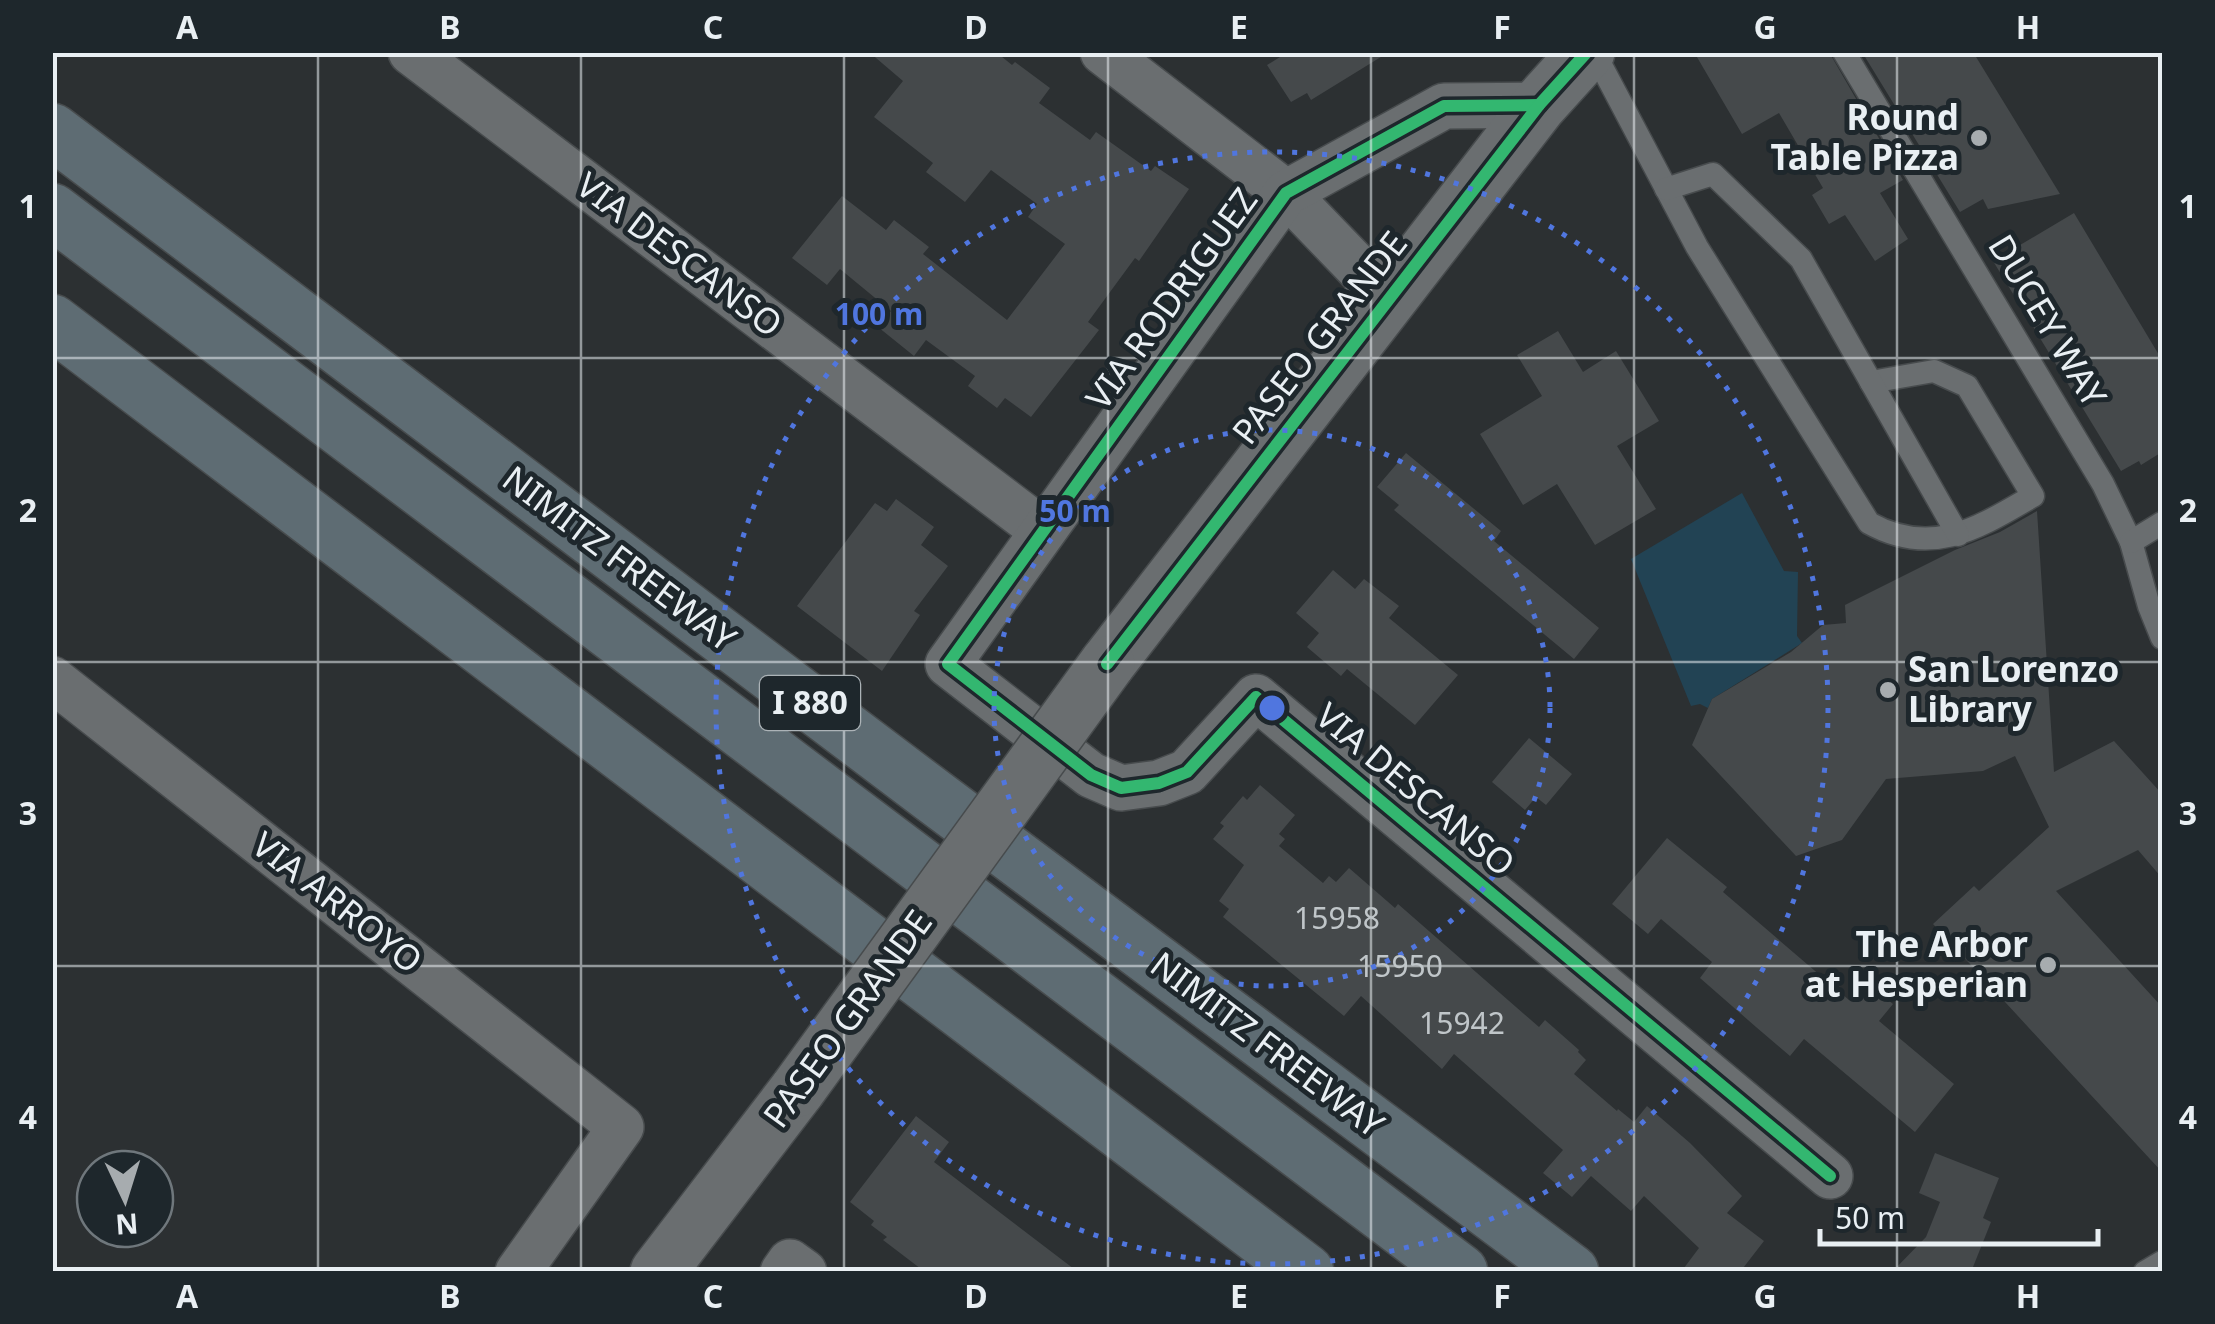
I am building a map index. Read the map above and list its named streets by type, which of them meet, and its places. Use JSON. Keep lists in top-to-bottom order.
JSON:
{
  "streets": {
    "highway": ["NIMITZ FREEWAY", "I 880"],
    "street": [
      "VIA DESCANSO",
      "VIA RODRIGUEZ",
      "PASEO GRANDE",
      "VIA ARROYO"
    ],
    "lane": ["DUCEY WAY"]
  },
  "crossings": [
    ["VIA DESCANSO", "VIA RODRIGUEZ"],
    ["VIA RODRIGUEZ", "PASEO GRANDE"]
  ],
  "places": ["Round Table Pizza", "San Lorenzo Library", "The Arbor at Hesperian"],
  "house_numbers": ["15958", "15950", "15942"],
  "scale_bar": "50 m",
  "north": "bottom",
  "grid": {
    "columns": [
      "A",
      "B",
      "C",
      "D",
      "E",
      "F",
      "G",
      "H"
    ],
    "rows": [
      "1",
      "2",
      "3",
      "4"
    ]
  },
  "rings": ["100 m", "50 m"]
}
